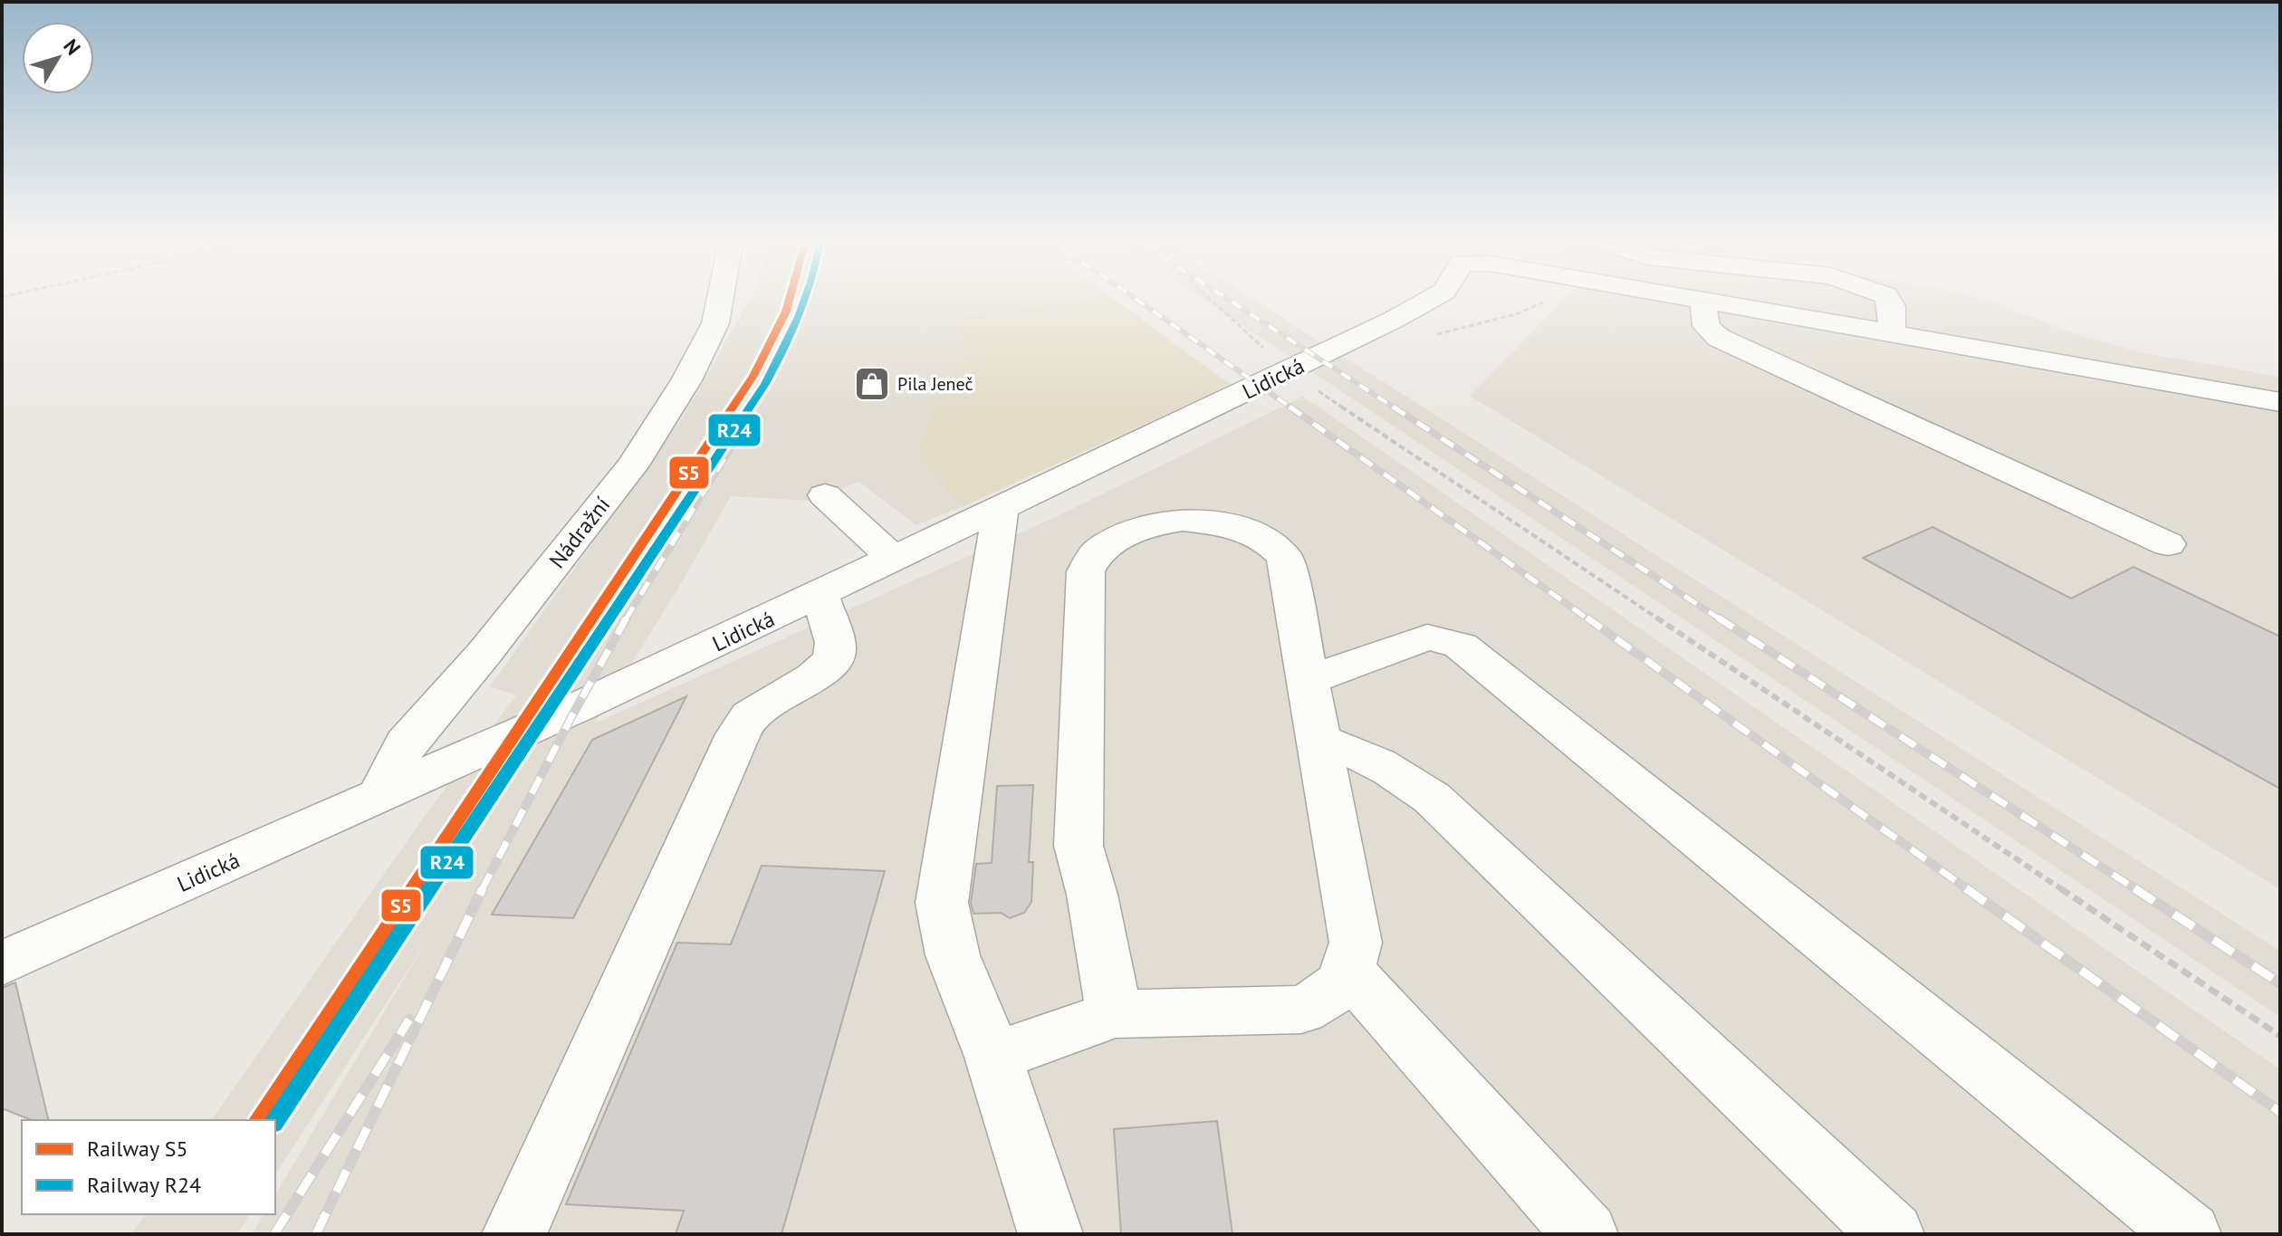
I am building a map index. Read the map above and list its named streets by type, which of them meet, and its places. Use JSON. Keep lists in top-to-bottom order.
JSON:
{
  "streets": {
    "street": ["Lidická", "Nádražní"]
  },
  "crossings": [
    ["Lidická", "Nádražní"]
  ],
  "places": {
    "shop": ["Pila Jeneč"]
  },
  "lines": ["rail line S5", "rail line R24"],
  "legend": ["Railway S5", "Railway R24"],
  "north": "top right"
}
